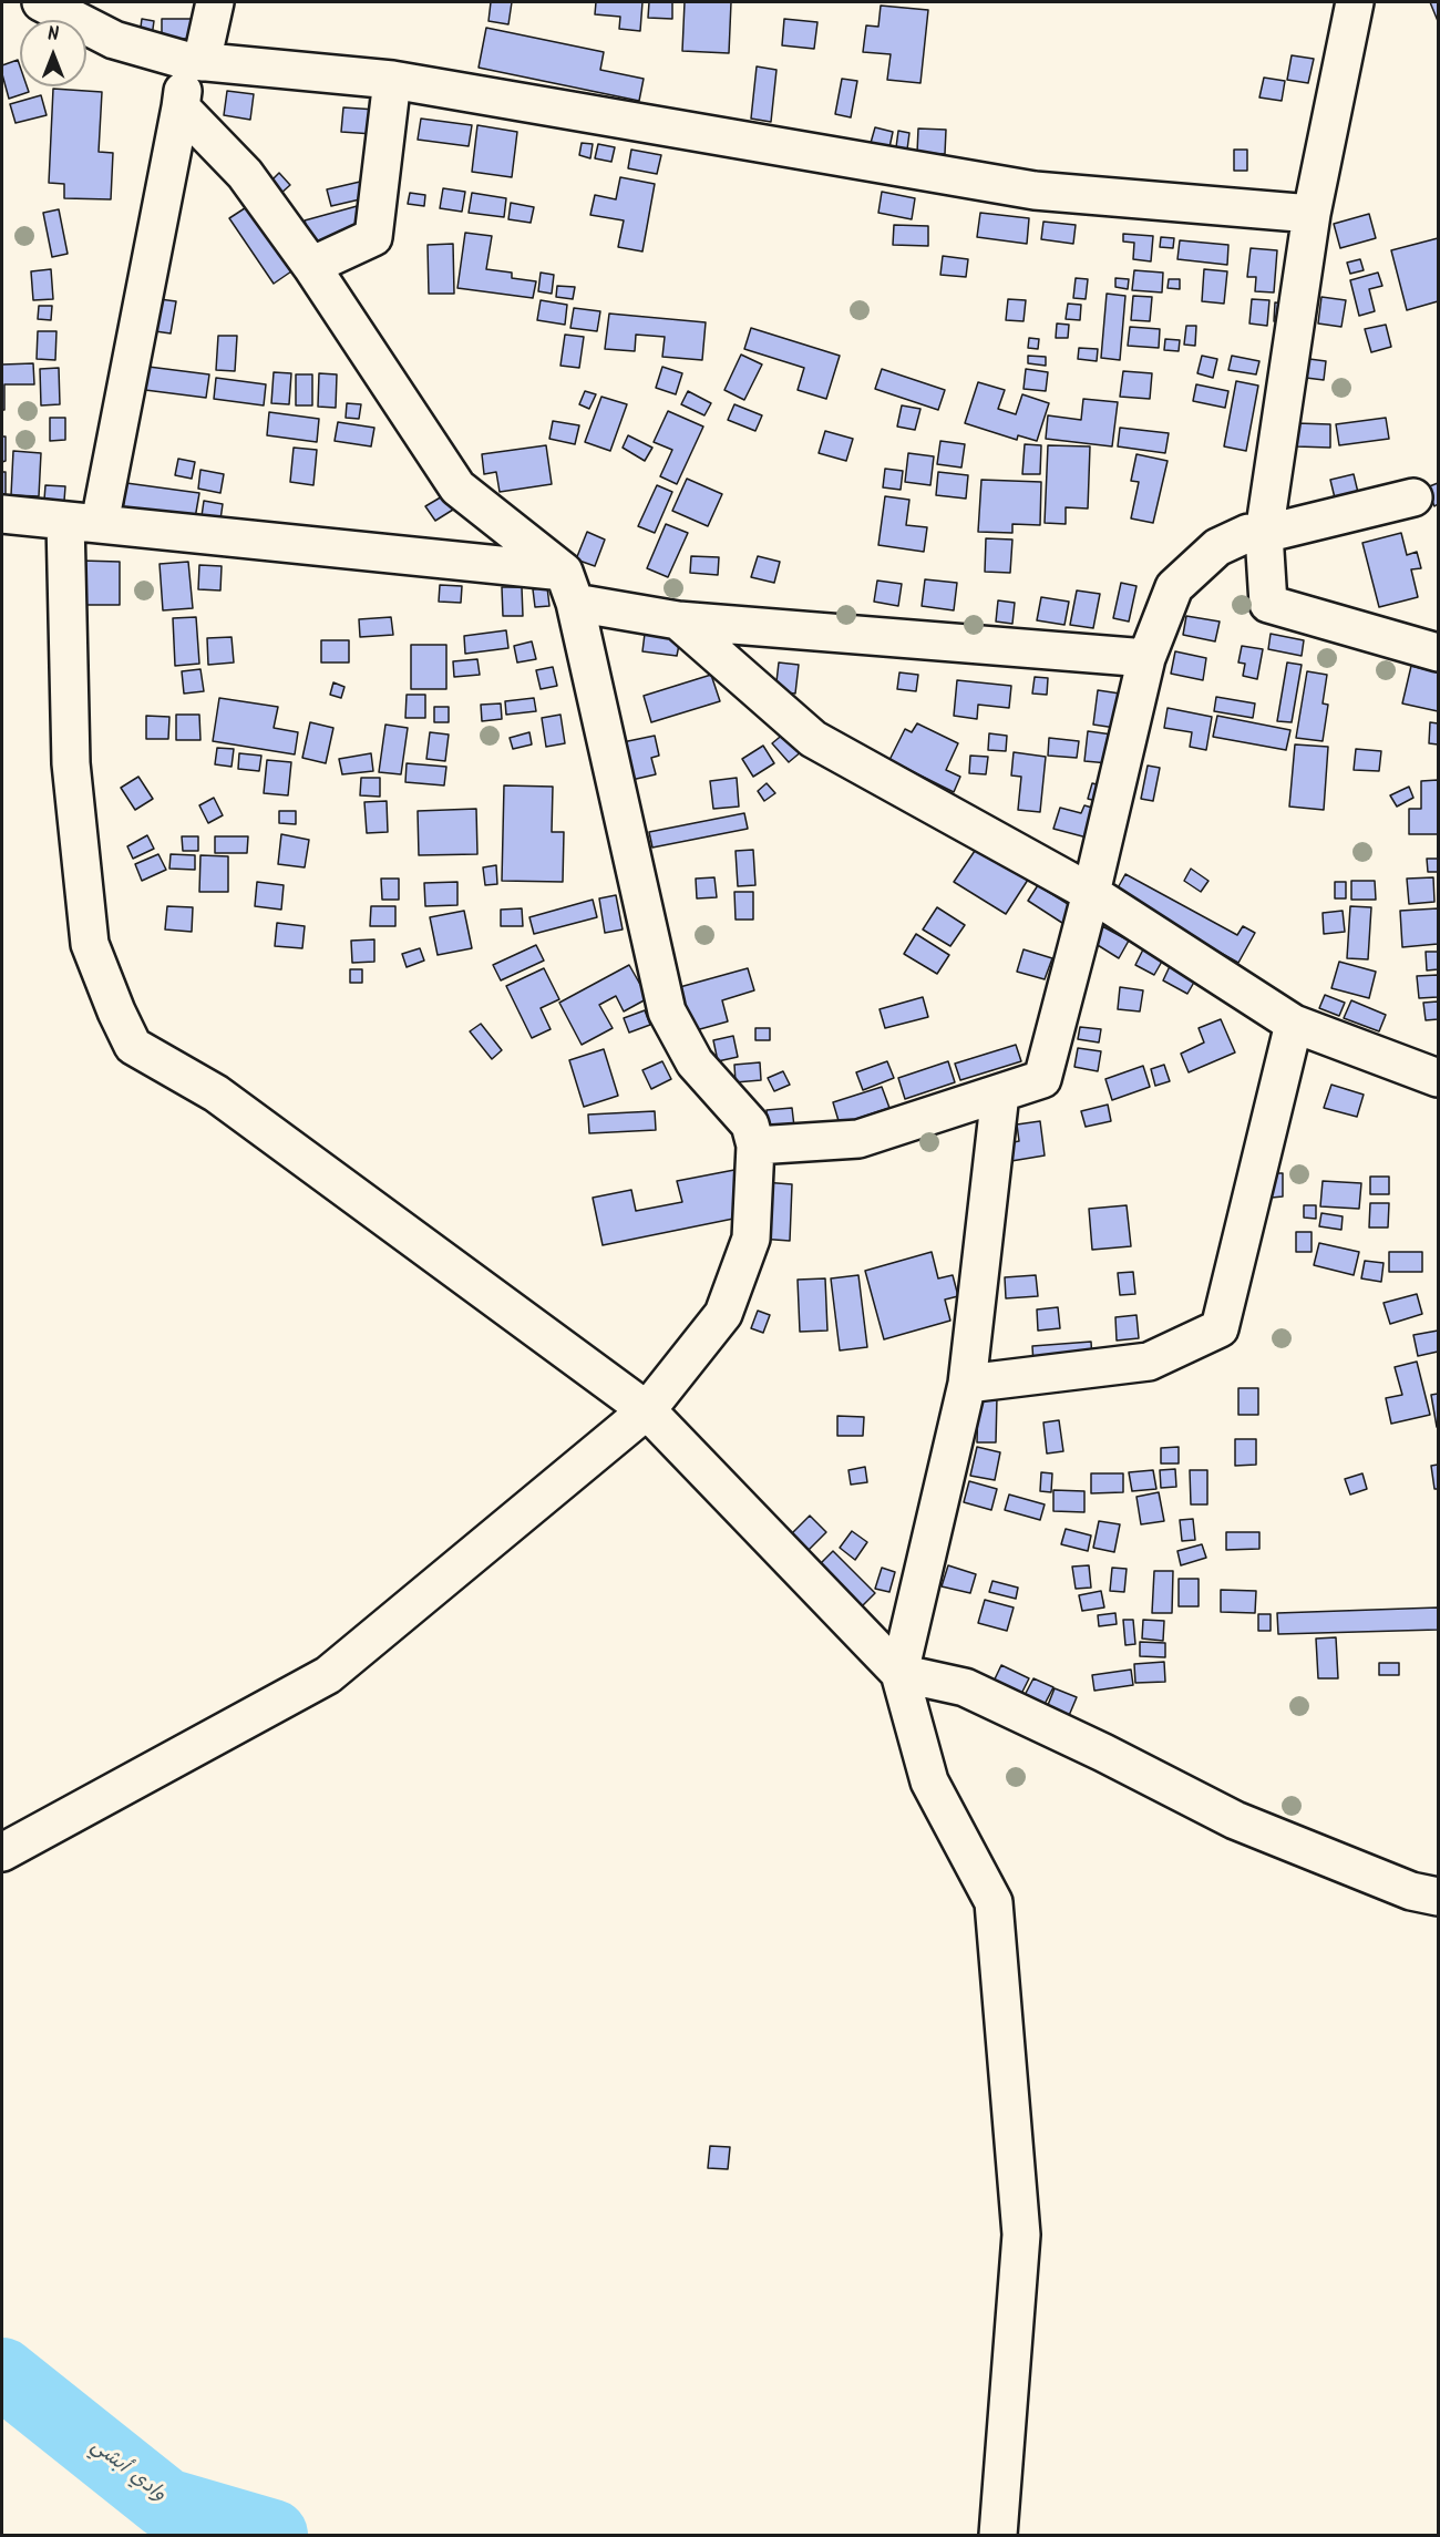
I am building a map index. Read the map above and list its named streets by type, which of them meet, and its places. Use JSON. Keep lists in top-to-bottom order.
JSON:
{
  "water": ["وادي أبشي"],
  "north": "top"
}
